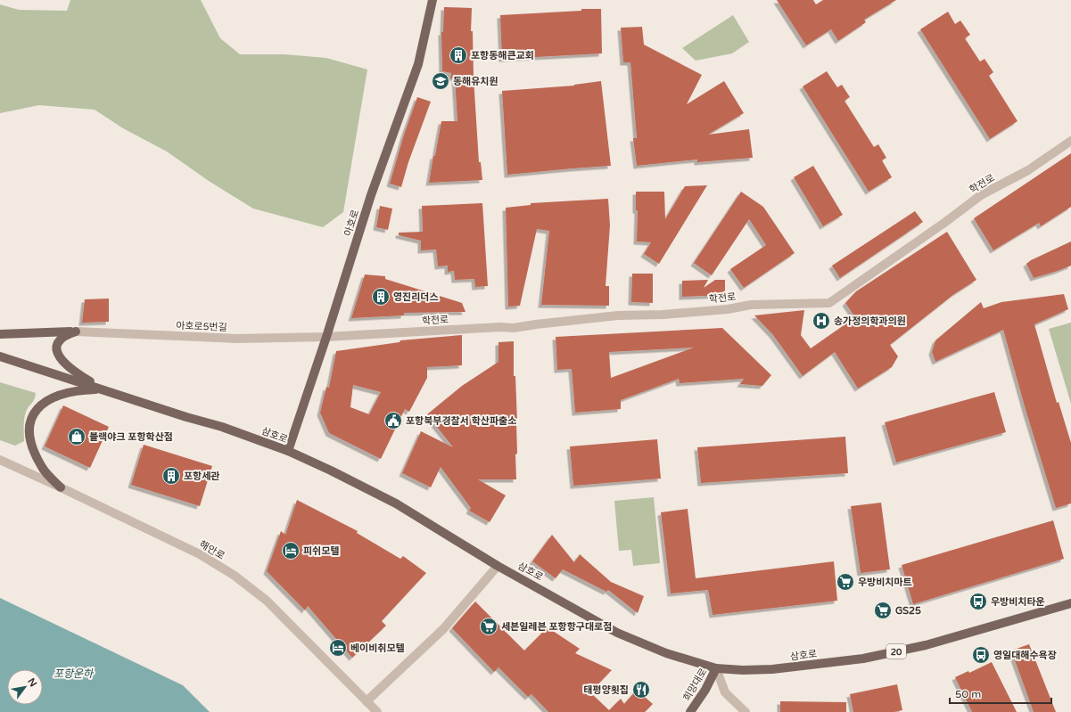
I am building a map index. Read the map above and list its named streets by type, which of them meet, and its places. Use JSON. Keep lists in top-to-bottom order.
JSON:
{
  "streets": {
    "main road": [
      "아호로",
      "삼호로",
      "20",
      "희망대로"
    ],
    "street": ["학전로", "아호로5번길", "해안로"]
  },
  "crossings": [
    ["학전로", "아호로"],
    ["학전로", "아호로5번길"],
    ["아호로", "아호로5번길"],
    ["아호로", "삼호로"],
    ["삼호로", "희망대로"]
  ],
  "water": ["포항운하"],
  "places": {
    "building": ["포항동해큰교회", "영진리더스", "포항세관"],
    "school or university": ["동해유치원"],
    "hospital": ["송가정의학과의원"],
    "public building": ["포항북부경찰서 학산파출소"],
    "shop": ["블랙야크 포항학산점"],
    "hotel": ["피쉬모텔", "베이비취모텔"],
    "supermarket": ["우방비치마트", "GS25", "세븐일레븐 포항항구대로점"],
    "bus stop": ["우방비치타운", "영일대해수욕장"],
    "restaurant": ["태평양횟집"]
  },
  "scale_bar": "50 m",
  "north": "top right"
}
